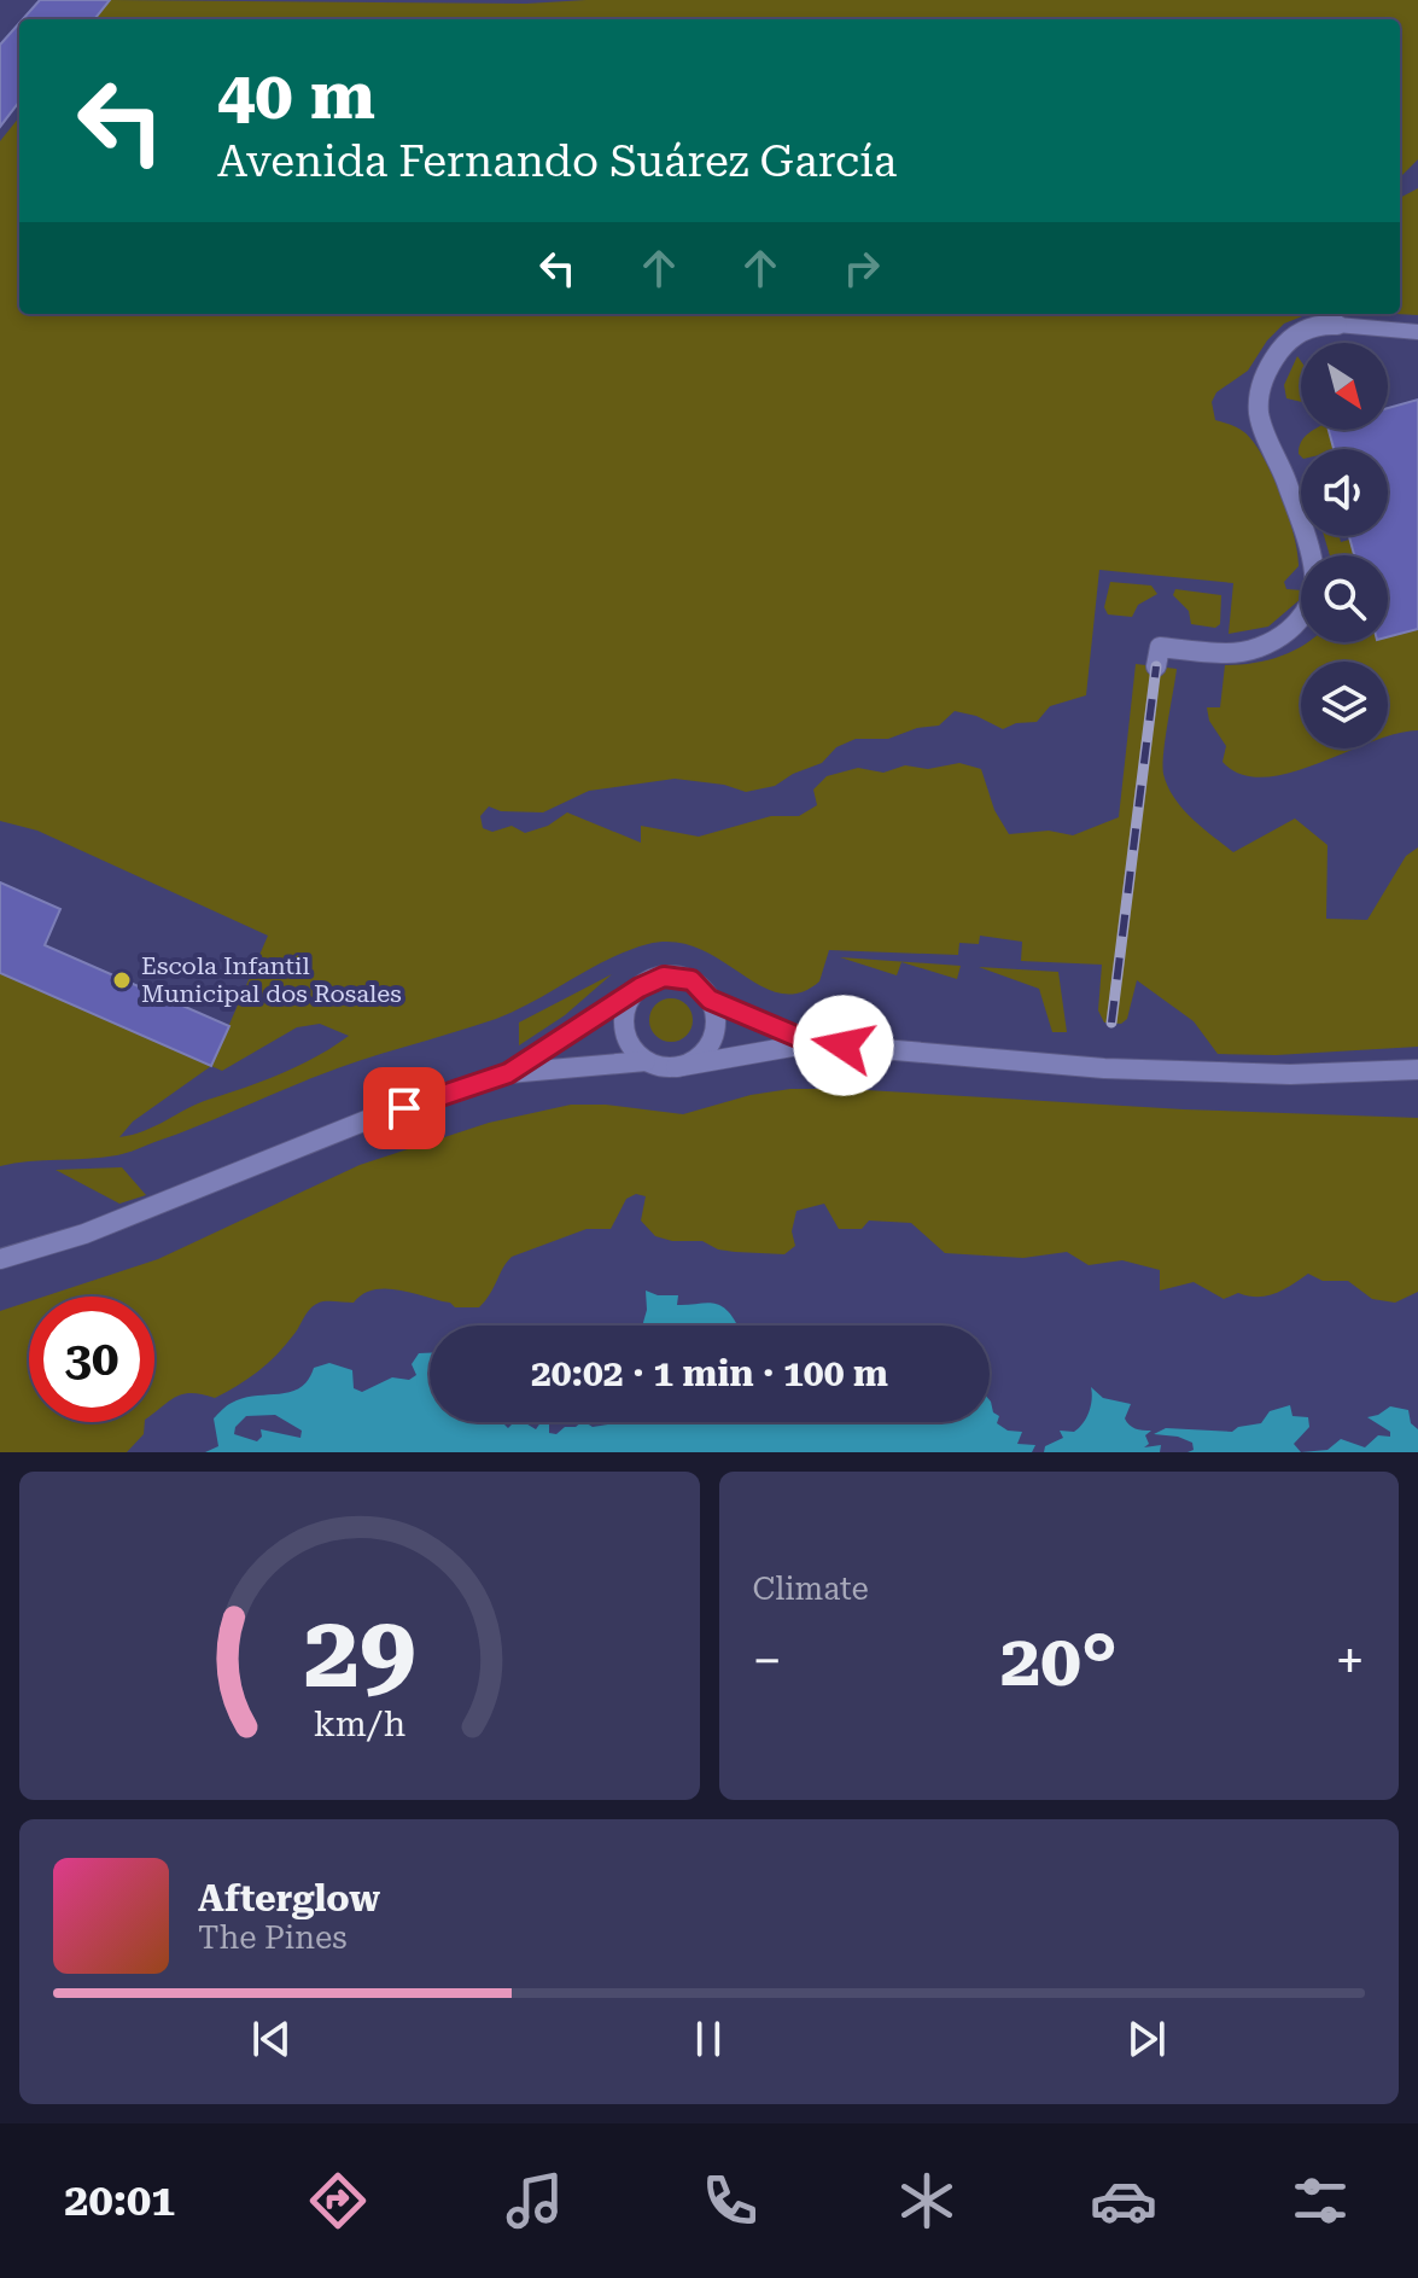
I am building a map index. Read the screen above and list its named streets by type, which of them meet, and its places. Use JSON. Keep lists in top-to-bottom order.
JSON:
{
  "places": ["Escola Infantil Municipal dos Rosales"],
  "north": "bottom right",
  "page": {
    "turn": ["40 m", "Avenida Fernando Suárez García"],
    "limit": "30",
    "trip": "20:02 · 1 min · 100 m",
    "tile": "Climate",
    "heat": ["−", "20°", "+"],
    "song": ["Afterglow", "The Pines"],
    "tabs": "20:01",
    "gauge": ["29", "km/h"]
  }
}
